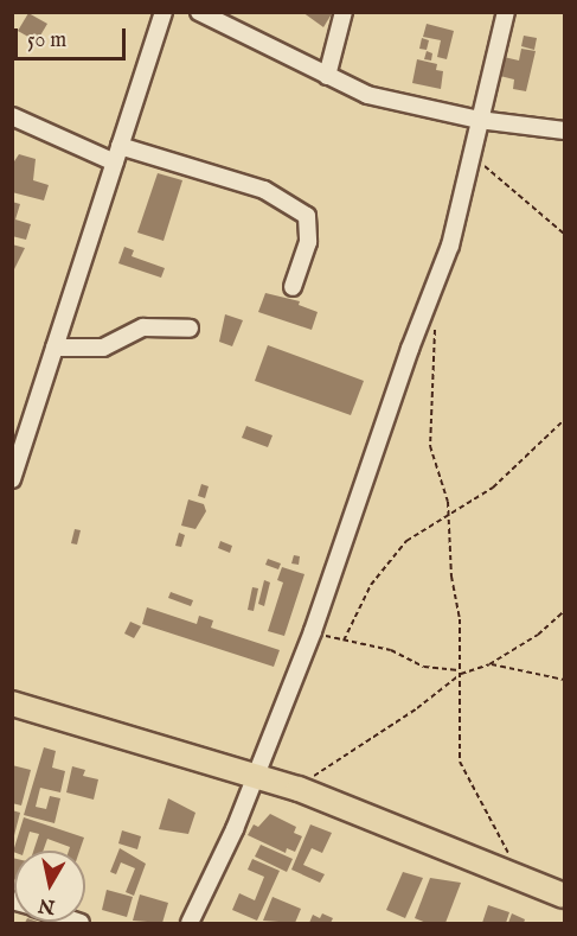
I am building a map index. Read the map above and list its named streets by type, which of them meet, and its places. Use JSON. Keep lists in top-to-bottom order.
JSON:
{
  "scale_bar": "50 m",
  "north": "bottom"
}
